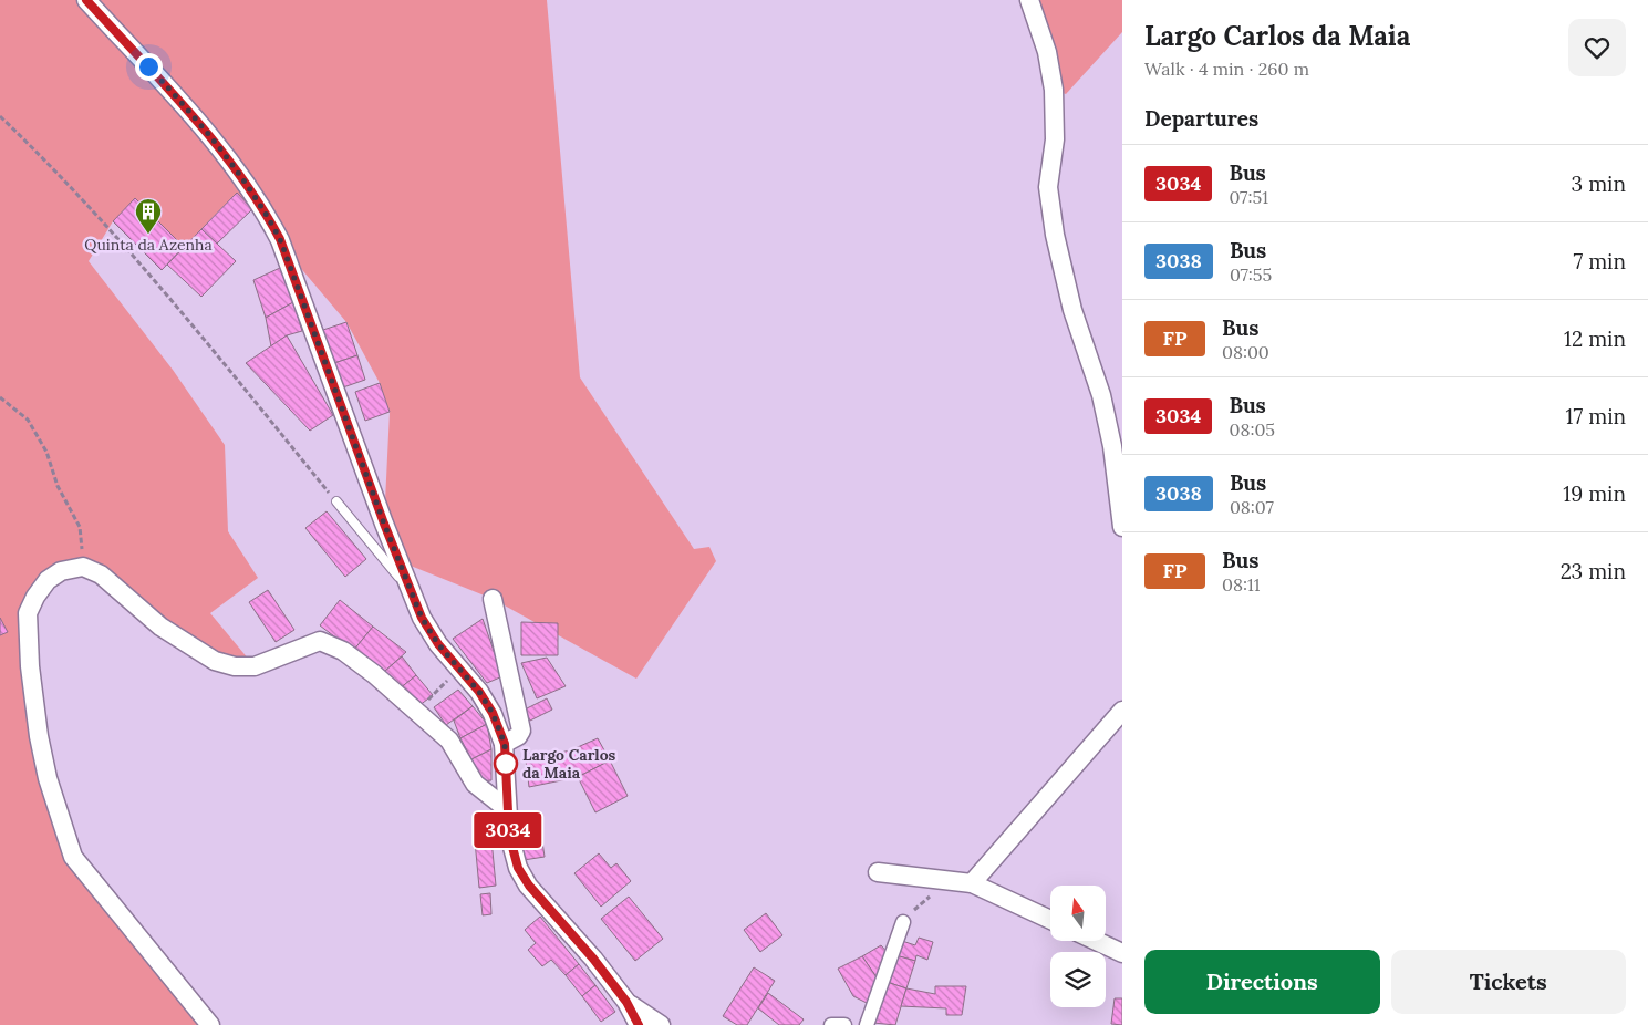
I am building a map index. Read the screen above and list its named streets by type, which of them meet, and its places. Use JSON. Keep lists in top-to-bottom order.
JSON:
{
  "places": {
    "building": ["Quinta da Azenha"],
    "other": ["Largo Carlos da Maia"]
  },
  "lines": ["bus line 3034"],
  "north": "top",
  "page": {
    "on_map": "3034",
    "heading": [
      ["Largo Carlos da Maia", "Walk · 4 min · 260 m"],
      "Departures"
    ],
    "list": [
      {
        "mark": "3034",
        "name": "Bus",
        "note": "07:51",
        "value": "3 min"
      },
      {
        "mark": "3038",
        "name": "Bus",
        "note": "07:55",
        "value": "7 min"
      },
      {
        "mark": "FP",
        "name": "Bus",
        "note": "08:00",
        "value": "12 min"
      },
      {
        "mark": "3034",
        "name": "Bus",
        "note": "08:05",
        "value": "17 min"
      },
      {
        "mark": "3038",
        "name": "Bus",
        "note": "08:07",
        "value": "19 min"
      },
      {
        "mark": "FP",
        "name": "Bus",
        "note": "08:11",
        "value": "23 min"
      }
    ],
    "buttons": ["Directions", "Tickets"]
  }
}
